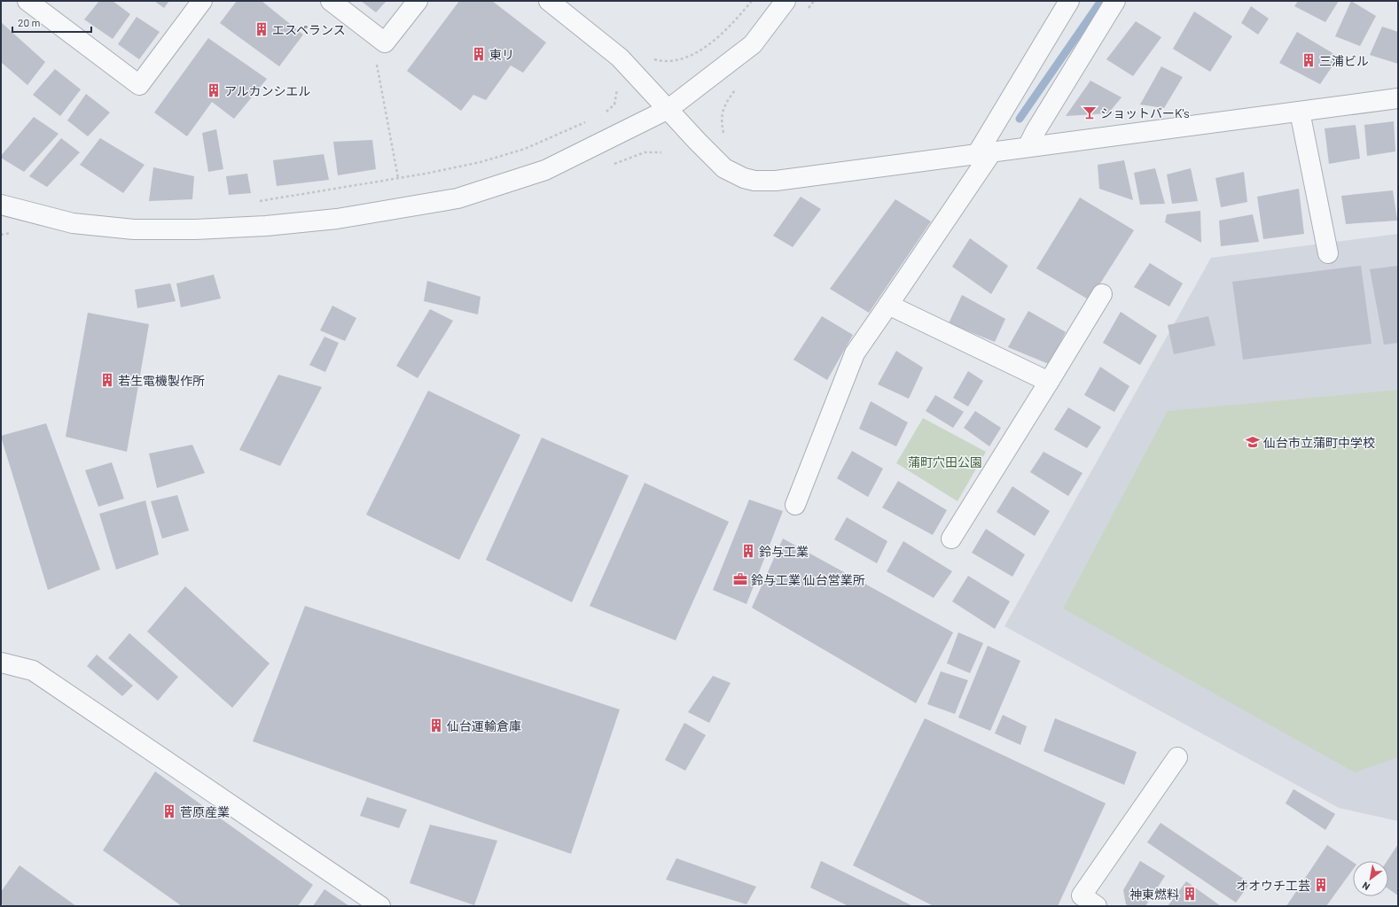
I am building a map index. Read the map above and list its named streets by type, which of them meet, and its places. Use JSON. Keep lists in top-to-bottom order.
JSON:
{
  "parks": ["蒲町穴田公園"],
  "places": {
    "building": [
      "エスペランス",
      "東リ",
      "三浦ビル",
      "アルカンシエル",
      "若生電機製作所",
      "鈴与工業",
      "仙台運輸倉庫",
      "菅原産業",
      "オオウチ工芸",
      "神東燃料"
    ],
    "bar": ["ショットバーK's"],
    "school or university": ["仙台市立蒲町中学校"],
    "office": ["鈴与工業 仙台営業所"]
  },
  "scale_bar": "20 m",
  "north": "bottom left"
}
